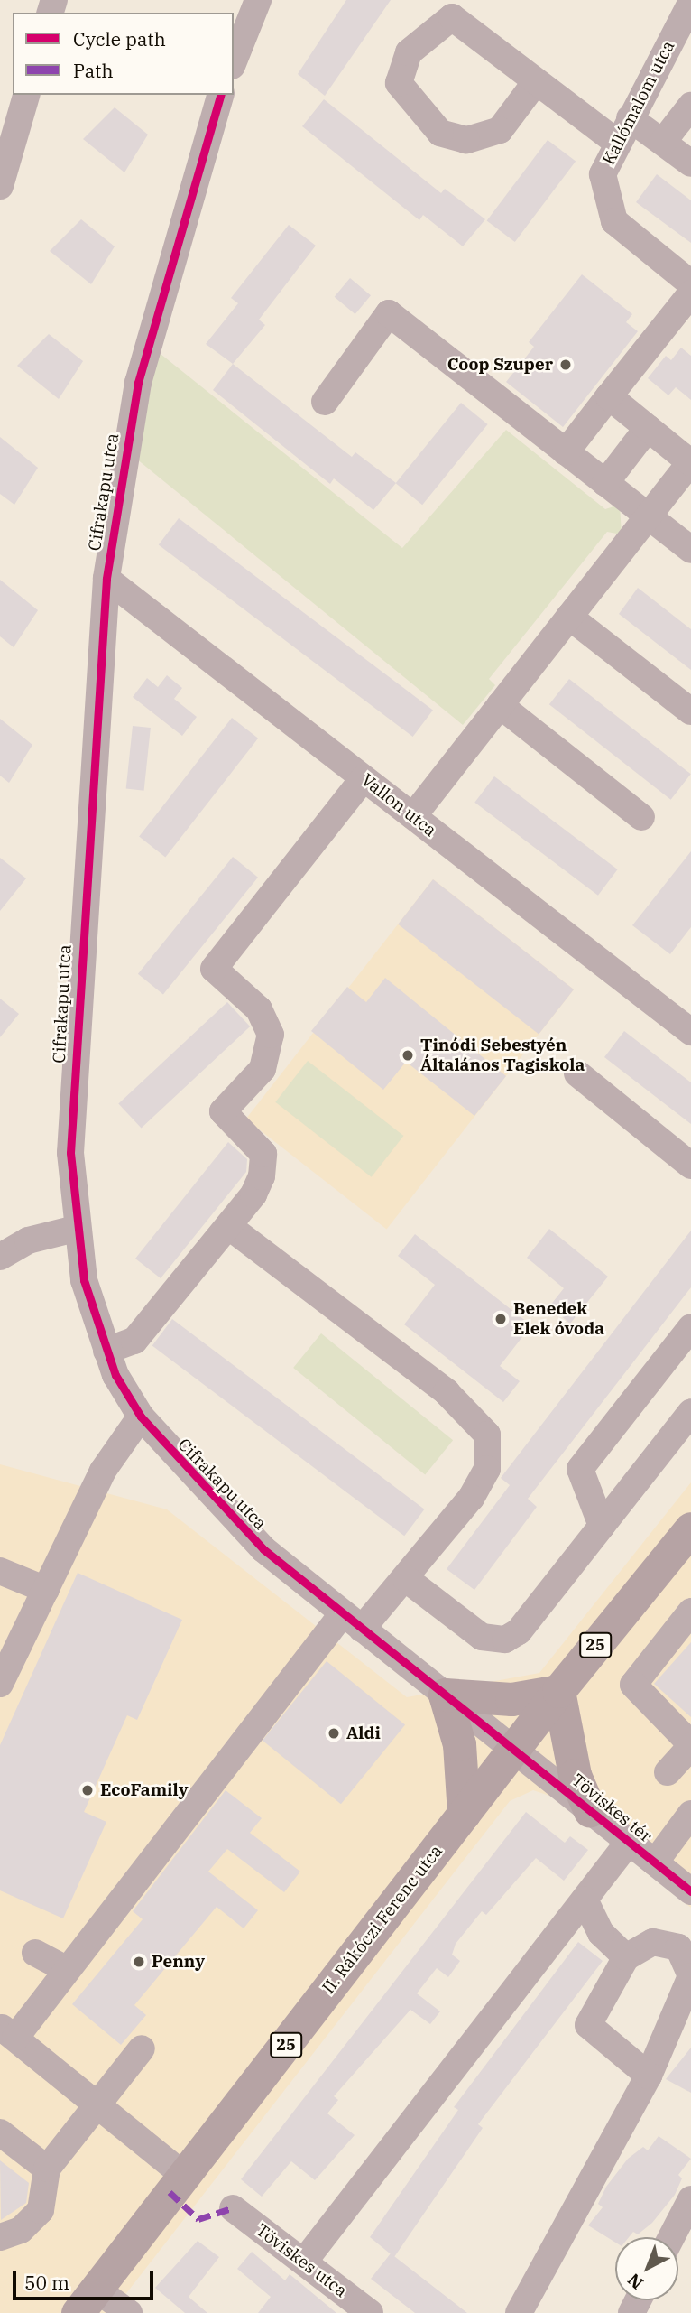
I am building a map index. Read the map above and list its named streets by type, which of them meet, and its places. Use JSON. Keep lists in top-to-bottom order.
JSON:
{
  "streets": {
    "main road": ["25", "II. Rákóczi Ferenc utca"],
    "street": [
      "Kallómalom utca",
      "Cifrakapu utca",
      "Vallon utca",
      "Töviskes tér",
      "Töviskes utca"
    ]
  },
  "crossings": [
    ["Cifrakapu utca", "Vallon utca"],
    ["Cifrakapu utca", "Töviskes tér"],
    ["Cifrakapu utca", "II. Rákóczi Ferenc utca"],
    ["Töviskes tér", "II. Rákóczi Ferenc utca"],
    ["Töviskes tér", "Töviskes utca"]
  ],
  "places": [
    "Coop Szuper",
    "Tinódi Sebestyén Általános Tagiskola",
    "Benedek Elek óvoda",
    "Aldi",
    "EcoFamily",
    "Penny"
  ],
  "legend": ["Cycle path", "Path"],
  "scale_bar": "50 m",
  "north": "bottom left"
}
